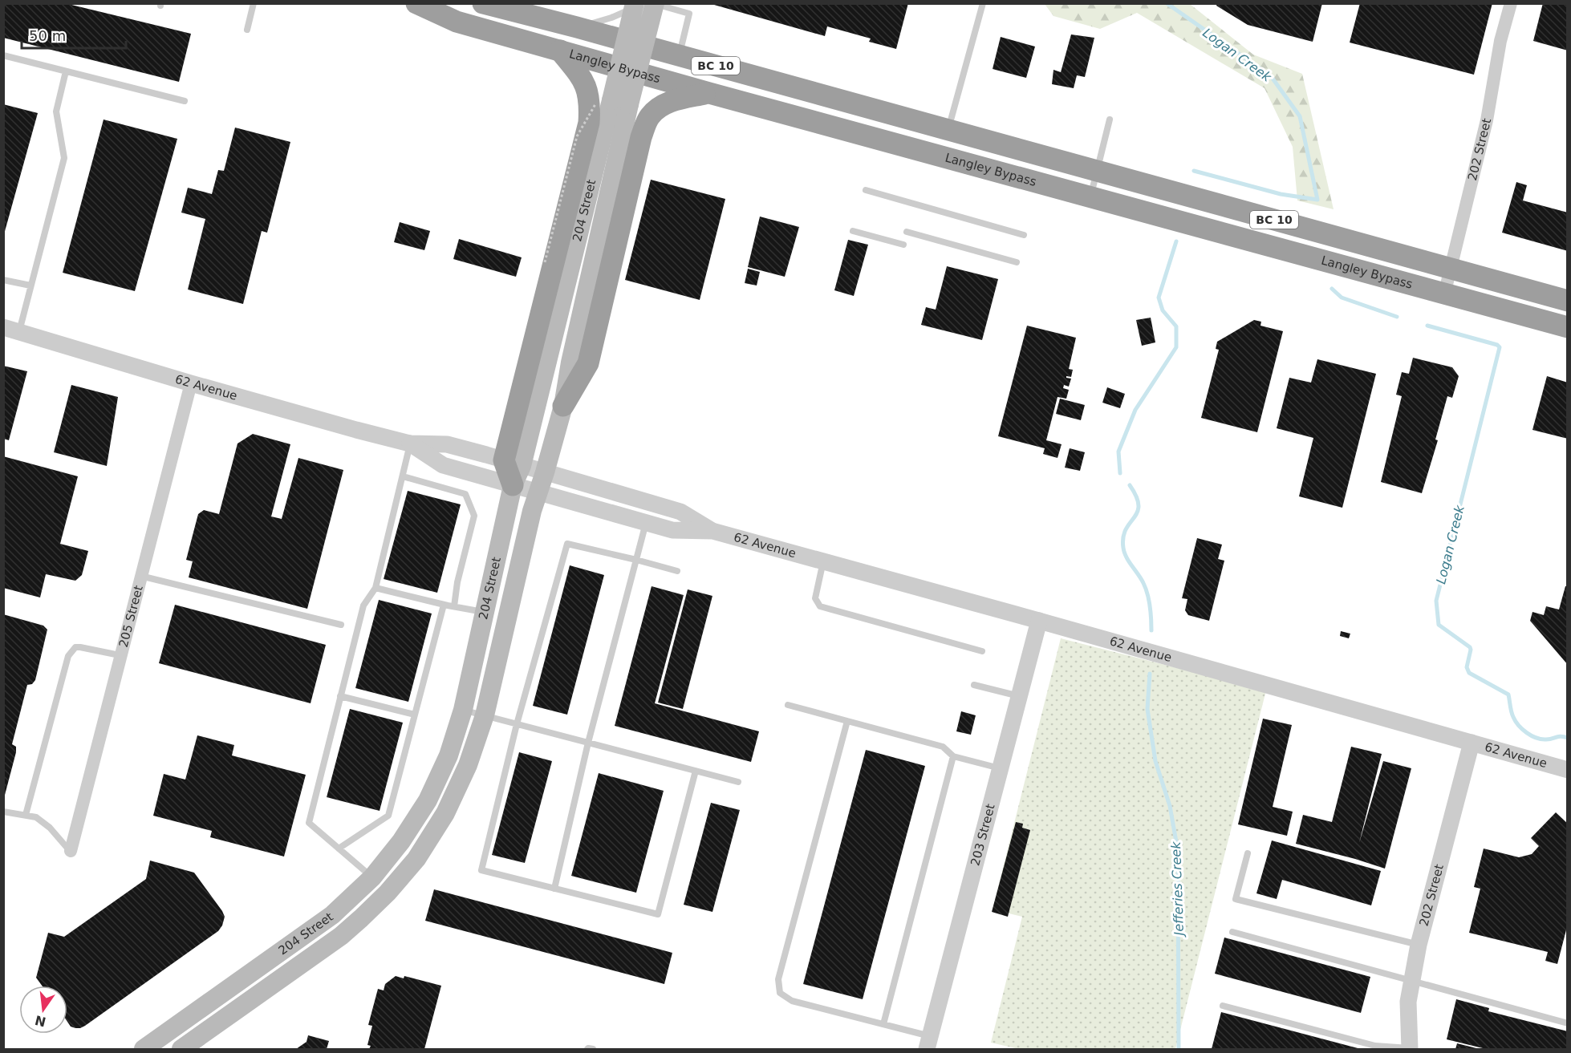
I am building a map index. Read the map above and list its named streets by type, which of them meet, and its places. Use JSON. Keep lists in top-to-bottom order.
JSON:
{
  "streets": {
    "highway": ["BC 10", "Langley Bypass"],
    "main road": ["204 Street"],
    "street": [
      "202 Street",
      "62 Avenue",
      "205 Street",
      "203 Street"
    ]
  },
  "crossings": [
    ["BC 10", "202 Street"],
    ["Langley Bypass", "202 Street"],
    ["202 Street", "62 Avenue"],
    ["204 Street", "62 Avenue"],
    ["62 Avenue", "205 Street"],
    ["62 Avenue", "203 Street"]
  ],
  "water": ["Logan Creek", "Jefferies Creek"],
  "scale_bar": "50 m",
  "north": "bottom"
}
